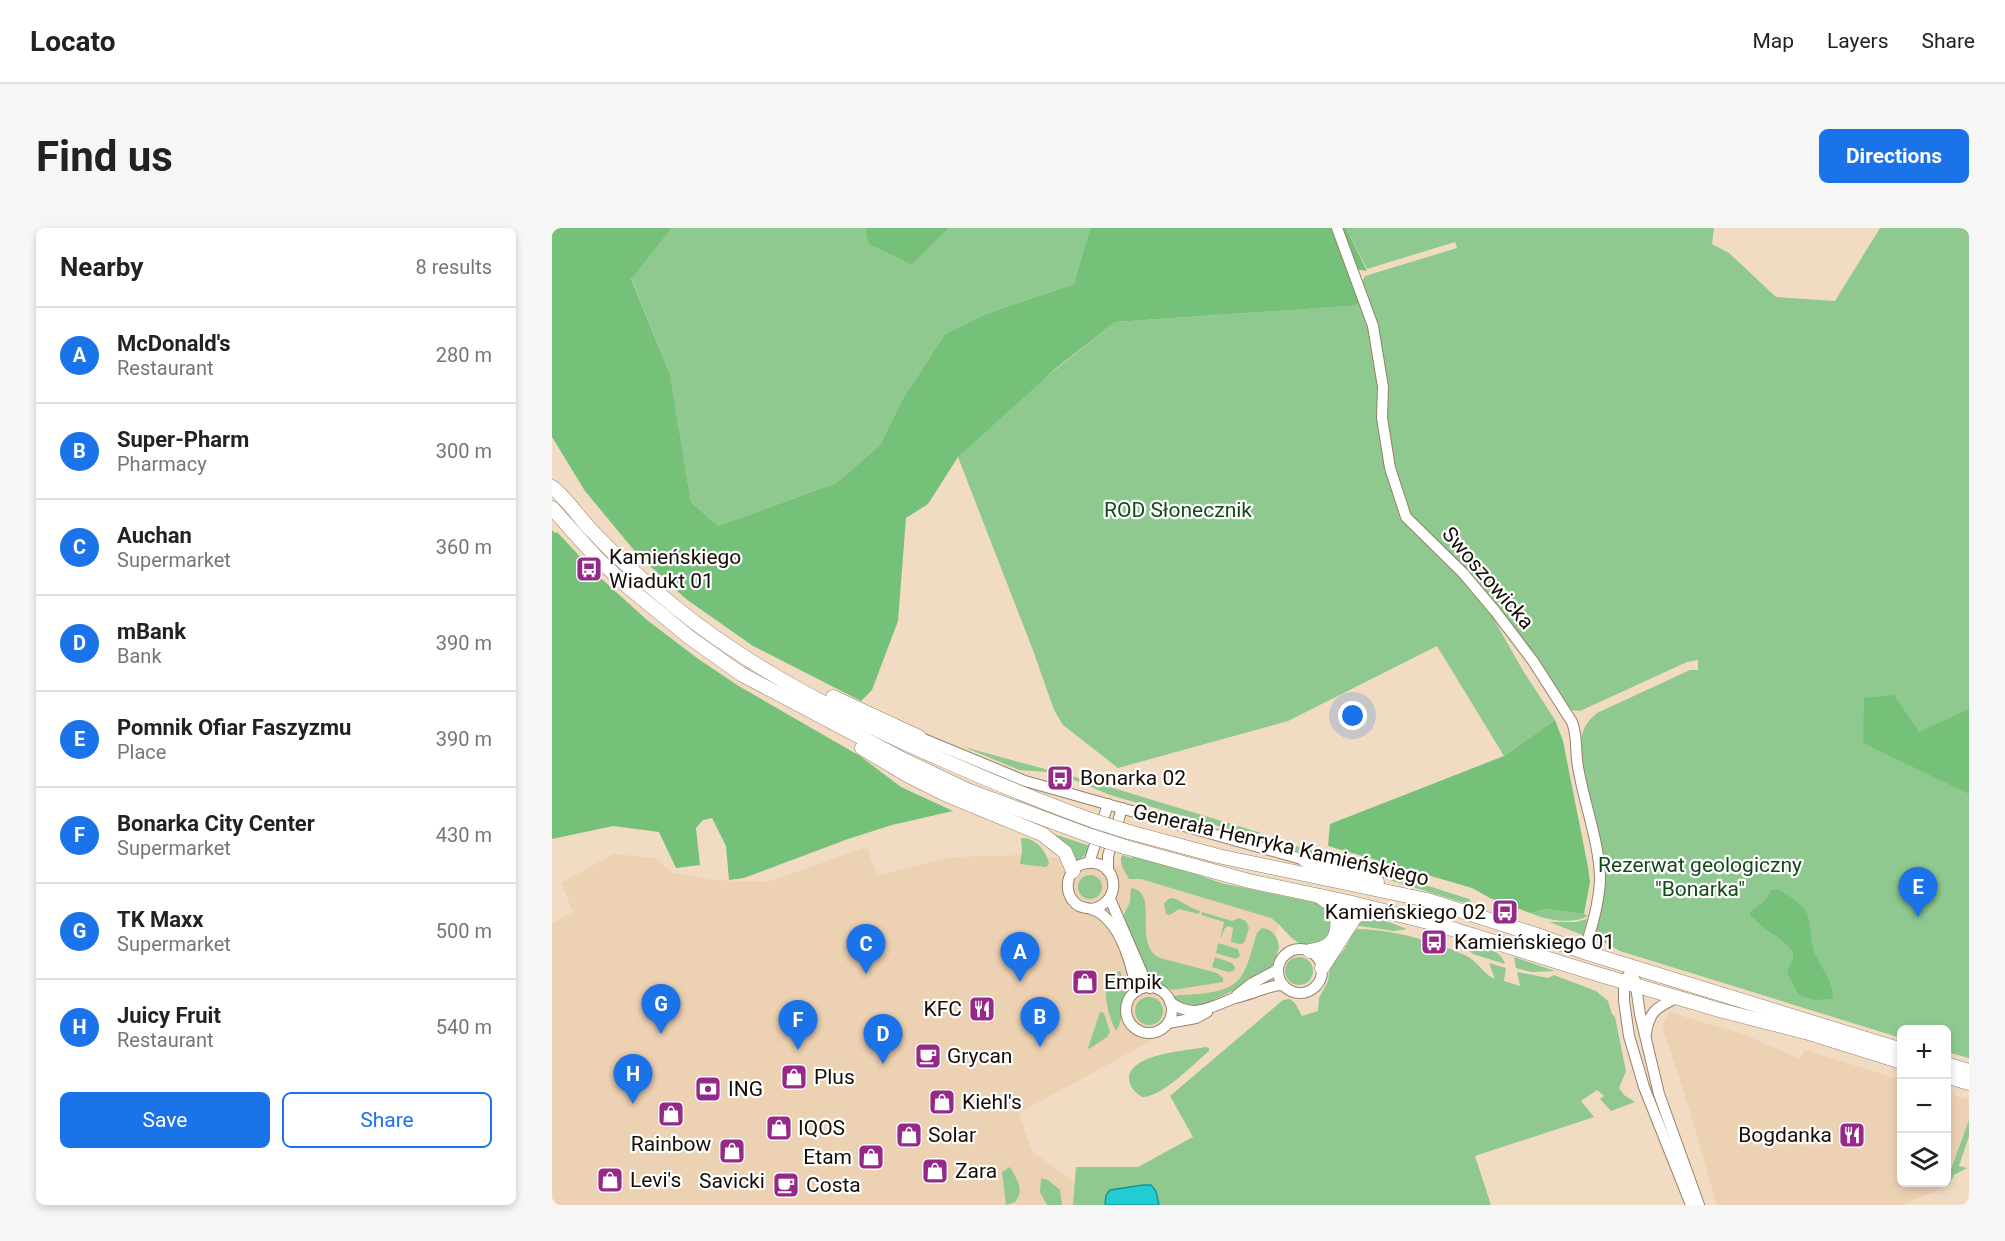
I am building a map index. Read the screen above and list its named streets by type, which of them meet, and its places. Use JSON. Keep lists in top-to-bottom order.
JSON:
{
  "streets": {
    "main road": ["Generała Henryka Kamieńskiego"],
    "street": ["Swoszowicka"]
  },
  "crossings": [
    ["Swoszowicka", "Generała Henryka Kamieńskiego"]
  ],
  "parks": ["ROD Słonecznik", "Rezerwat geologiczny \"Bonarka\""],
  "places": {
    "bus stop": [
      "Kamieńskiego Wiadukt 01",
      "Bonarka 02",
      "Kamieńskiego 02",
      "Kamieńskiego 01"
    ],
    "shop": [
      "Empik",
      "Plus",
      "Kiehl's",
      "Rainbow",
      "IQOS",
      "Solar",
      "Savicki",
      "Etam",
      "Zara",
      "Levi's"
    ],
    "restaurant": ["KFC", "Bogdanka"],
    "cafe": ["Grycan", "Costa"],
    "bank": ["ING"]
  },
  "page": {
    "header": "Locato",
    "nav": ["Map", "Layers", "Share"],
    "buttons": [
      "Directions",
      ["Save", "Share"]
    ],
    "title": "Find us",
    "heading": ["Nearby", "8 results"],
    "list": [
      {
        "mark": "A",
        "name": "McDonald's",
        "note": "Restaurant",
        "value": "280 m"
      },
      {
        "mark": "B",
        "name": "Super-Pharm",
        "note": "Pharmacy",
        "value": "300 m"
      },
      {
        "mark": "C",
        "name": "Auchan",
        "note": "Supermarket",
        "value": "360 m"
      },
      {
        "mark": "D",
        "name": "mBank",
        "note": "Bank",
        "value": "390 m"
      },
      {
        "mark": "E",
        "name": "Pomnik Ofiar Faszyzmu",
        "note": "Place",
        "value": "390 m"
      },
      {
        "mark": "F",
        "name": "Bonarka City Center",
        "note": "Supermarket",
        "value": "430 m"
      },
      {
        "mark": "G",
        "name": "TK Maxx",
        "note": "Supermarket",
        "value": "500 m"
      },
      {
        "mark": "H",
        "name": "Juicy Fruit",
        "note": "Restaurant",
        "value": "540 m"
      }
    ],
    "pins": [
      "E",
      "C",
      "A",
      "G",
      "B",
      "F",
      "D",
      "H"
    ],
    "map_buttons": ["+", "−"]
  }
}
